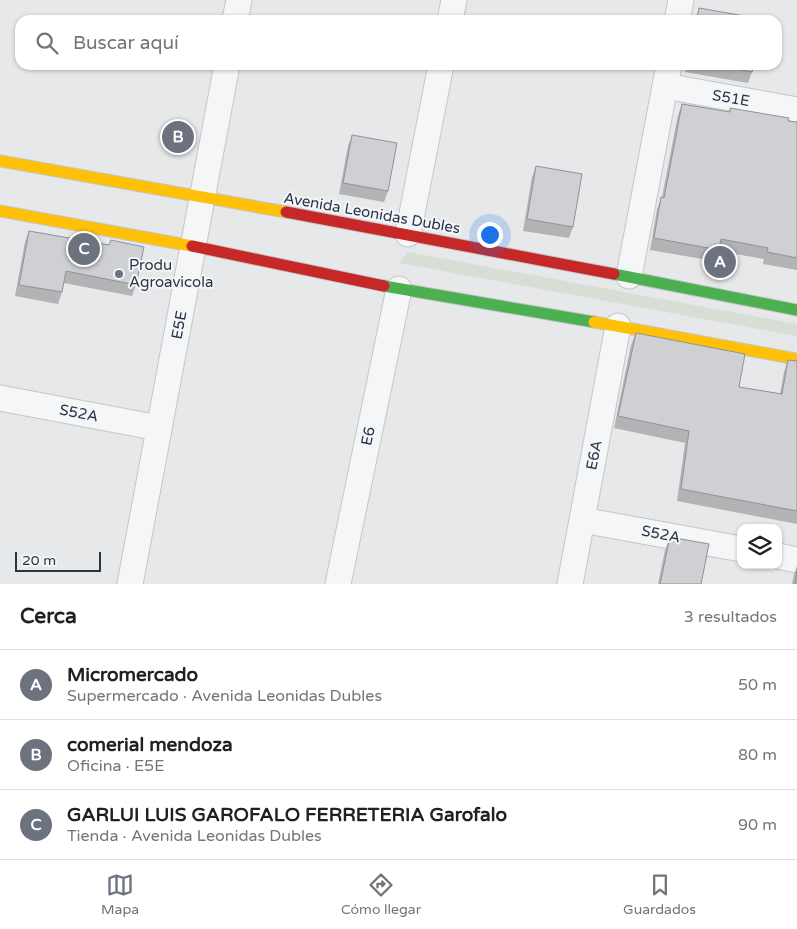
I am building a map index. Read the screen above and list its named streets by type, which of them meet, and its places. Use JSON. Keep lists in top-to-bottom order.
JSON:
{
  "streets": {
    "main road": ["Avenida Leonidas Dubles"],
    "street": [
      "S51E",
      "E5E",
      "S52A",
      "E6",
      "E6A"
    ]
  },
  "crossings": [
    ["Avenida Leonidas Dubles", "E5E"],
    ["E5E", "S52A"],
    ["S52A", "E6A"]
  ],
  "places": ["Produ Agroavicola"],
  "scale_bar": "20 m",
  "page": {
    "search": "Buscar aquí",
    "pins": ["B", "C", "A"],
    "scale": "20 m",
    "heading": ["Cerca", "3 resultados"],
    "list": [
      {
        "mark": "A",
        "name": "Micromercado",
        "note": "Supermercado · Avenida Leonidas Dubles",
        "value": "50 m"
      },
      {
        "mark": "B",
        "name": "comerial mendoza",
        "note": "Oficina · E5E",
        "value": "80 m"
      },
      {
        "mark": "C",
        "name": "GARLUI LUIS GAROFALO FERRETERIA Garofalo",
        "note": "Tienda · Avenida Leonidas Dubles",
        "value": "90 m"
      }
    ],
    "nav": ["Mapa", "Cómo llegar", "Guardados"]
  }
}
